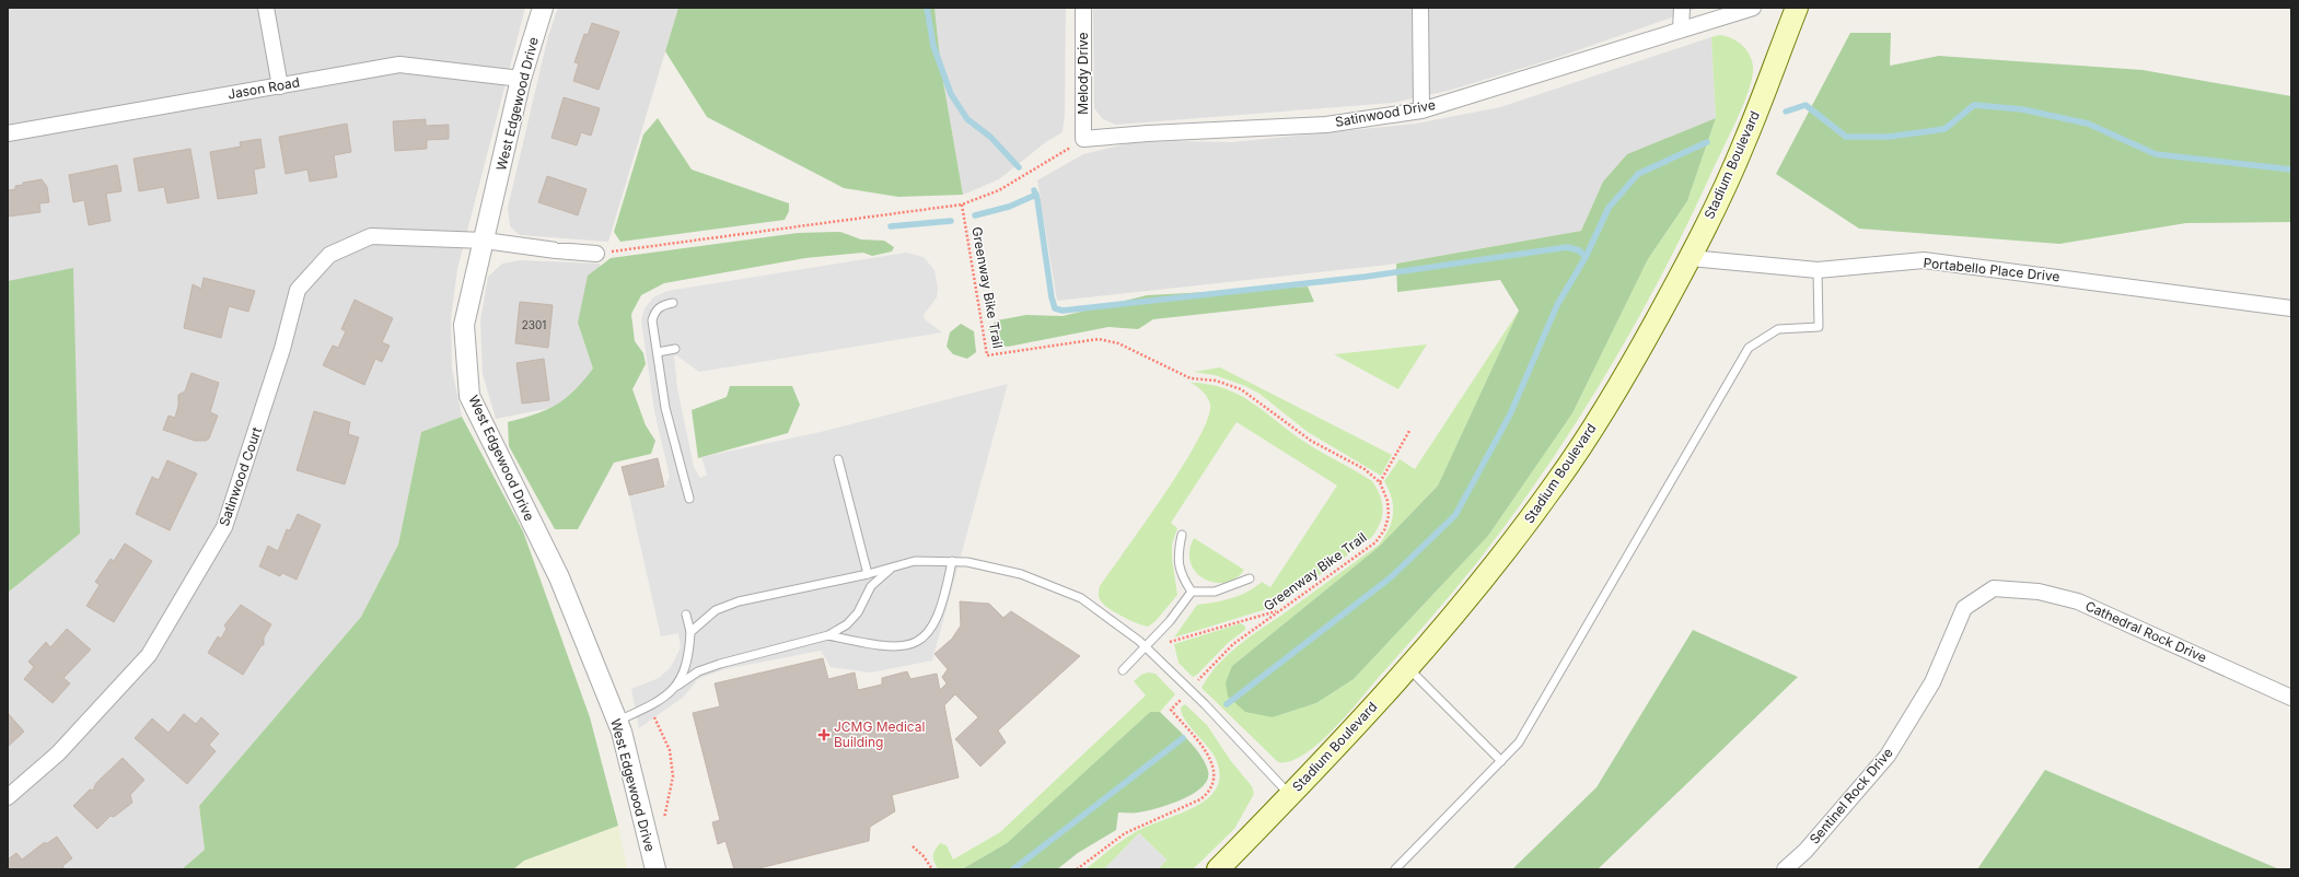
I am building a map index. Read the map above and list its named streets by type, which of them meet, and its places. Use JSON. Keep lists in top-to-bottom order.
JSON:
{
  "streets": {
    "main road": ["Stadium Boulevard"],
    "street": [
      "Melody Drive",
      "Jason Road",
      "West Edgewood Drive",
      "Satinwood Drive",
      "Portabello Place Drive",
      "Satinwood Court",
      "Cathedral Rock Drive",
      "Sentinel Rock Drive"
    ],
    "path": ["Greenway Bike Trail"]
  },
  "crossings": [
    ["Melody Drive", "Satinwood Drive"],
    ["Jason Road", "West Edgewood Drive"],
    ["West Edgewood Drive", "Satinwood Court"],
    ["Stadium Boulevard", "Portabello Place Drive"],
    ["Cathedral Rock Drive", "Sentinel Rock Drive"]
  ],
  "places": {
    "health": ["JCMG Medical Building"]
  },
  "house_numbers": ["2301"]
}
